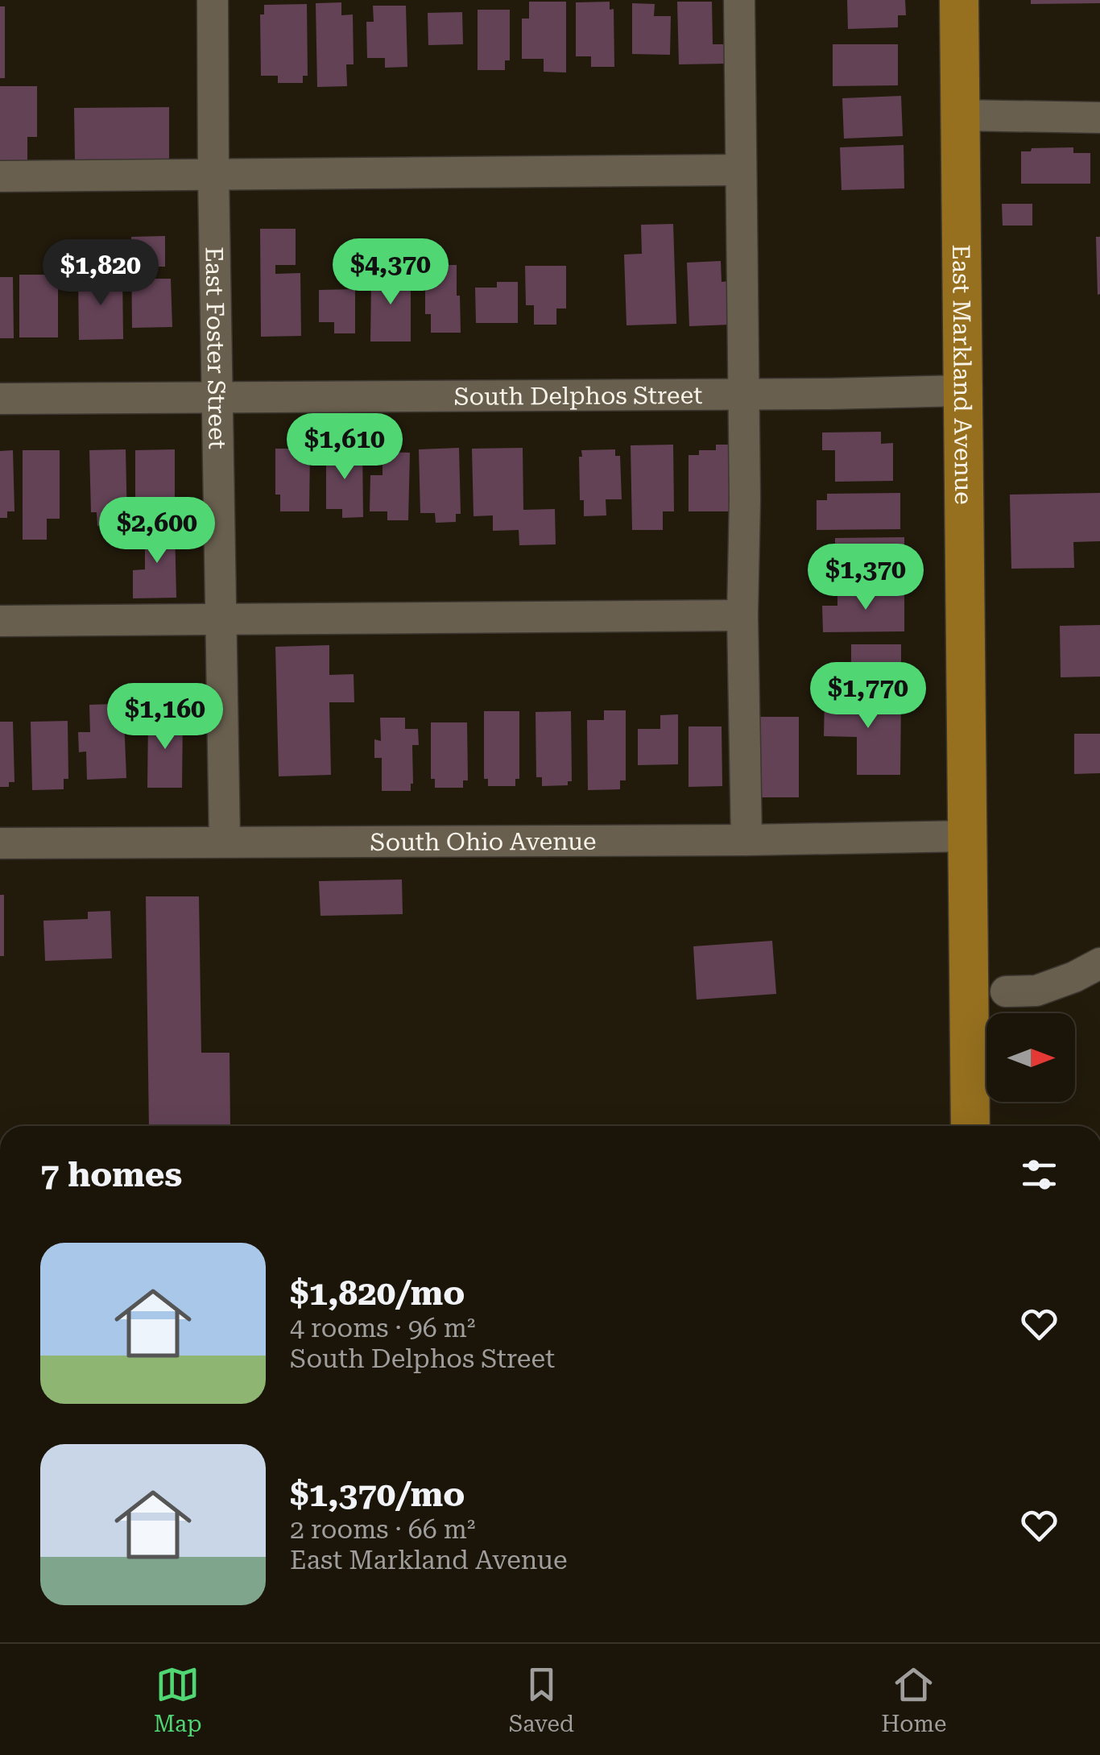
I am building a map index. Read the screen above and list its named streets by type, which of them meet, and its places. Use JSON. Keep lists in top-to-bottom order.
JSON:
{
  "streets": {
    "main road": ["East Markland Avenue"],
    "street": ["East Foster Street", "South Delphos Street", "South Ohio Avenue"]
  },
  "crossings": [
    ["East Foster Street", "South Delphos Street"],
    ["East Foster Street", "South Ohio Avenue"],
    ["East Markland Avenue", "South Delphos Street"],
    ["East Markland Avenue", "South Ohio Avenue"]
  ],
  "north": "right",
  "page": {
    "price": [
      "$4,370",
      "$1,820",
      "$1,610",
      "$2,600",
      "$1,370",
      "$1,770",
      "$1,160"
    ],
    "heading": "7 homes",
    "list": [
      {
        "name": "$1,820/mo",
        "note": "4 rooms · 96 m² · South Delphos Street"
      },
      {
        "name": "$1,370/mo",
        "note": "2 rooms · 66 m² · East Markland Avenue"
      }
    ],
    "tabs": ["Map", "Saved", "Home"]
  }
}
